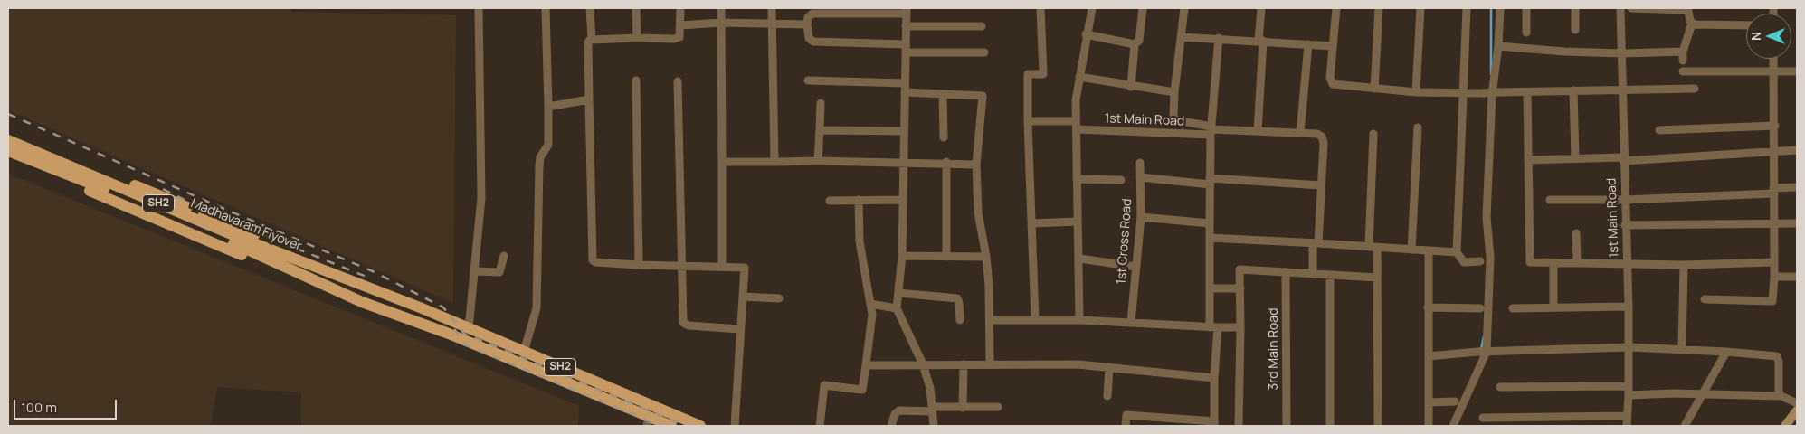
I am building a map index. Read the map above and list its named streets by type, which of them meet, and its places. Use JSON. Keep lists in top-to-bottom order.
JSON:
{
  "streets": {
    "main road": ["SH2", "Madhavaram Flyover"],
    "street": ["1st Main Road", "1st Cross Road", "3rd Main Road"]
  },
  "crossings": [
    ["SH2", "Madhavaram Flyover"]
  ],
  "scale_bar": "100 m",
  "north": "left"
}
